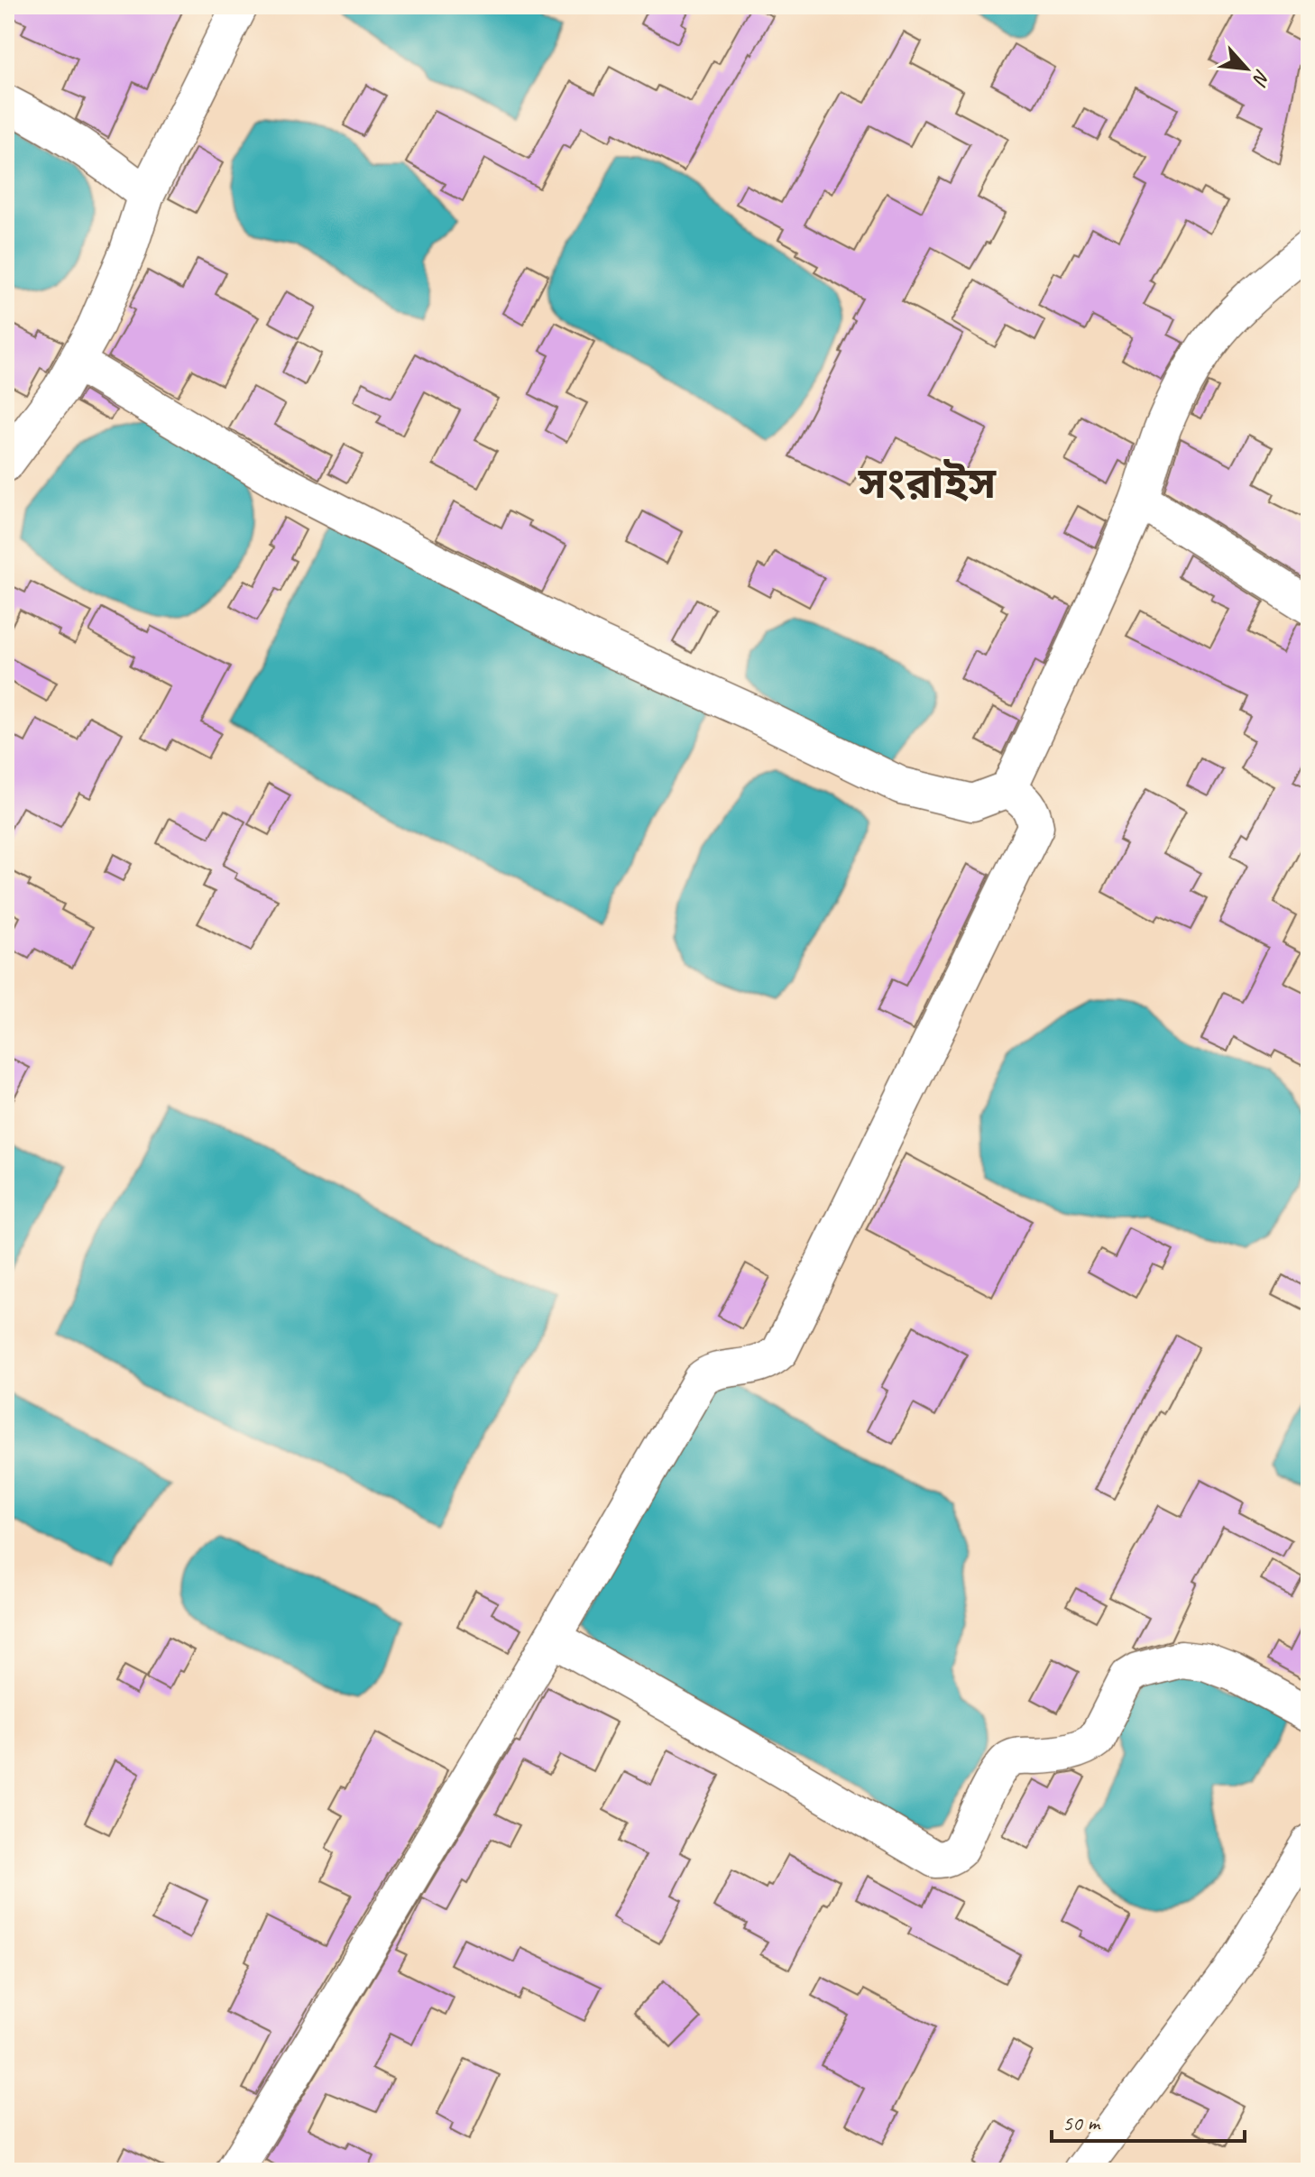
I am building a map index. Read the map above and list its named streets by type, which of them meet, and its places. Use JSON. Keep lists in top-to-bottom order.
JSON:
{
  "districts": ["সংরাইস"],
  "scale_bar": "50 m",
  "north": "bottom right"
}
